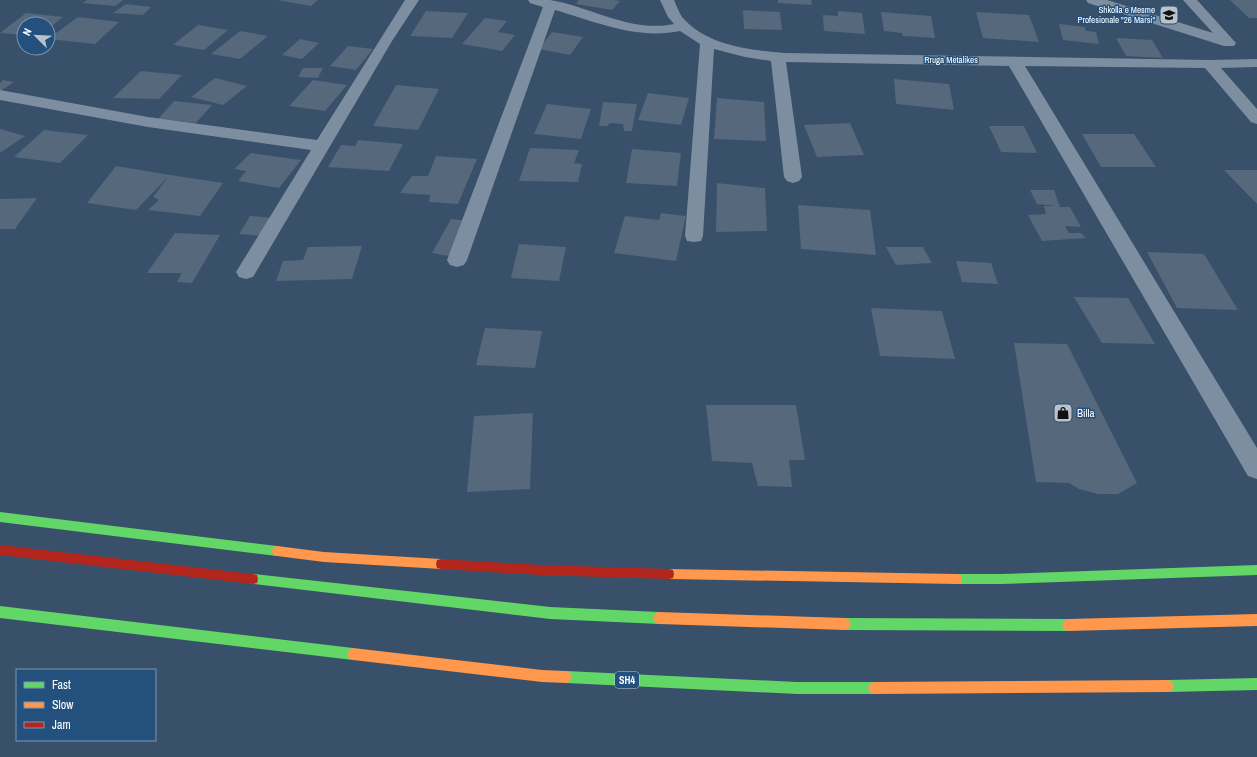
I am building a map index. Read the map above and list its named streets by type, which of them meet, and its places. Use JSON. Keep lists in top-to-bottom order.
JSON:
{
  "streets": {
    "main road": ["SH4"],
    "street": ["Rruga Metalikes"]
  },
  "places": {
    "school or university": ["Shkolla e Mesme Profesionale \"26 Marsi\""],
    "shop": ["Billa"]
  },
  "legend": ["Fast", "Slow", "Jam"],
  "north": "top left"
}
